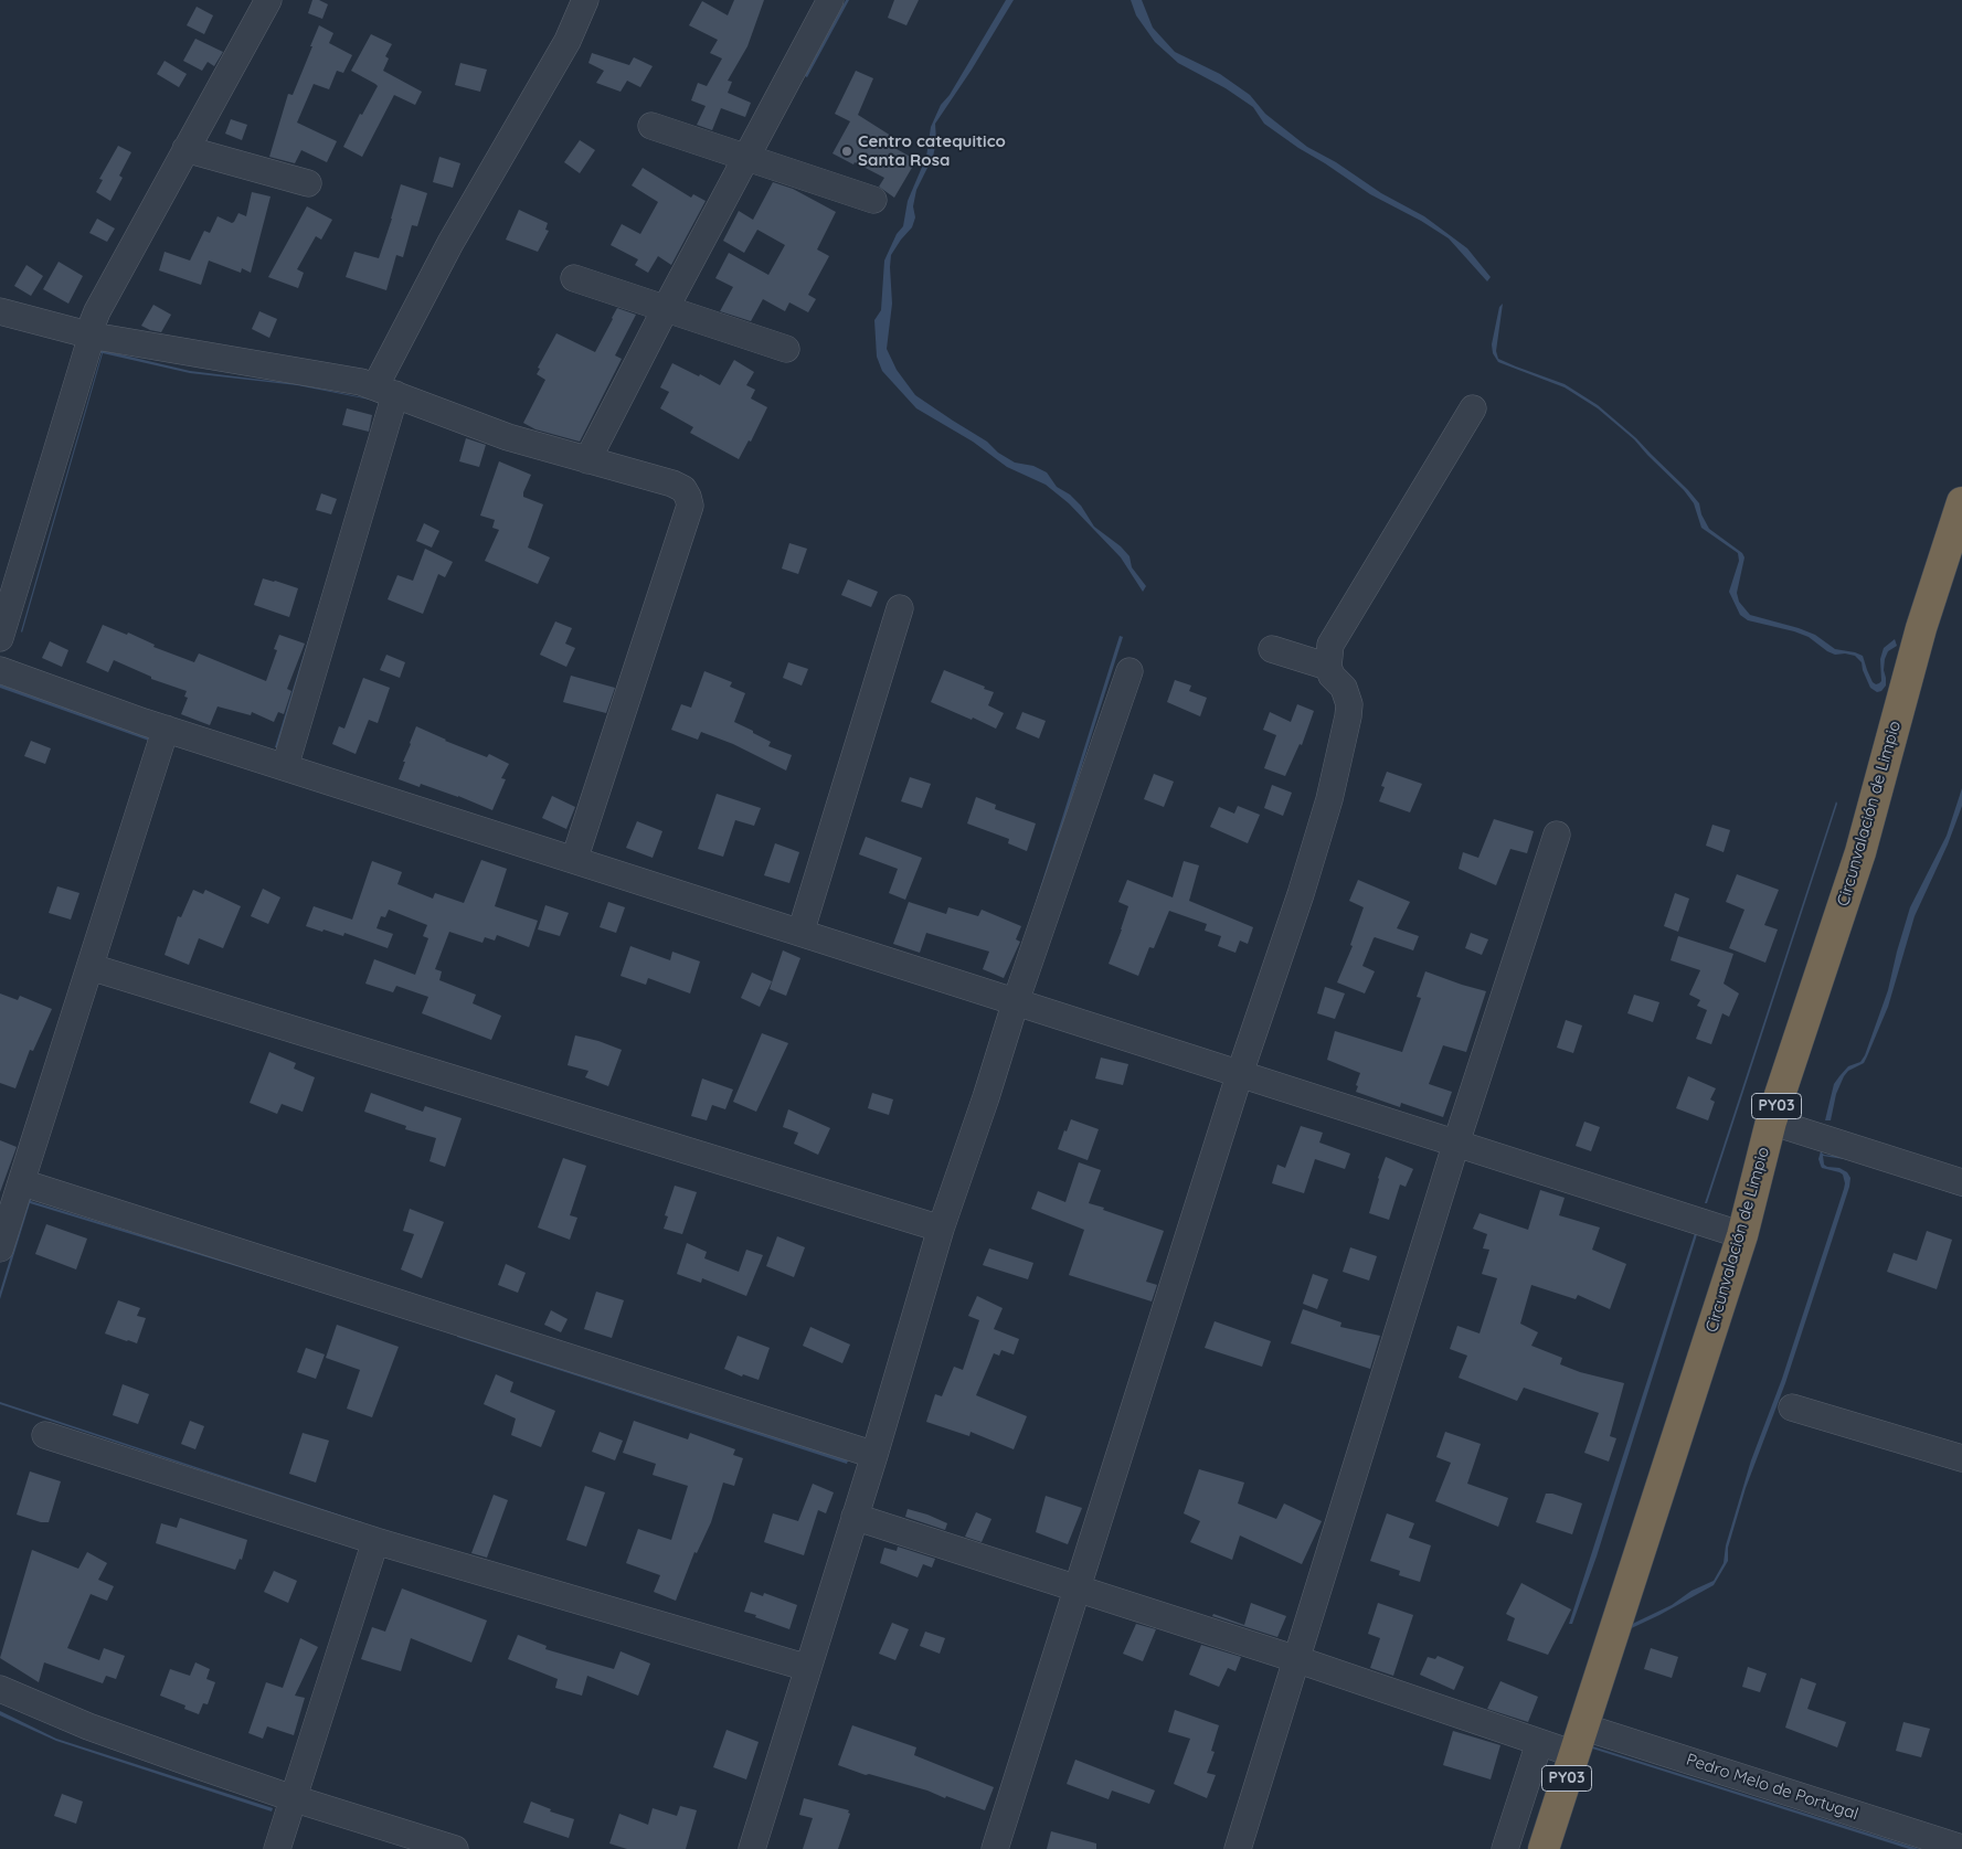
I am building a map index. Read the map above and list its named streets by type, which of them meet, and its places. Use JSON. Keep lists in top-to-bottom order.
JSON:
{
  "streets": {
    "highway": ["Circunvalación de Limpio", "PY03"],
    "street": ["Pedro Melo de Portugal"]
  },
  "crossings": [
    ["Circunvalación de Limpio", "Pedro Melo de Portugal"]
  ],
  "places": ["Centro catequitico Santa Rosa"]
}
